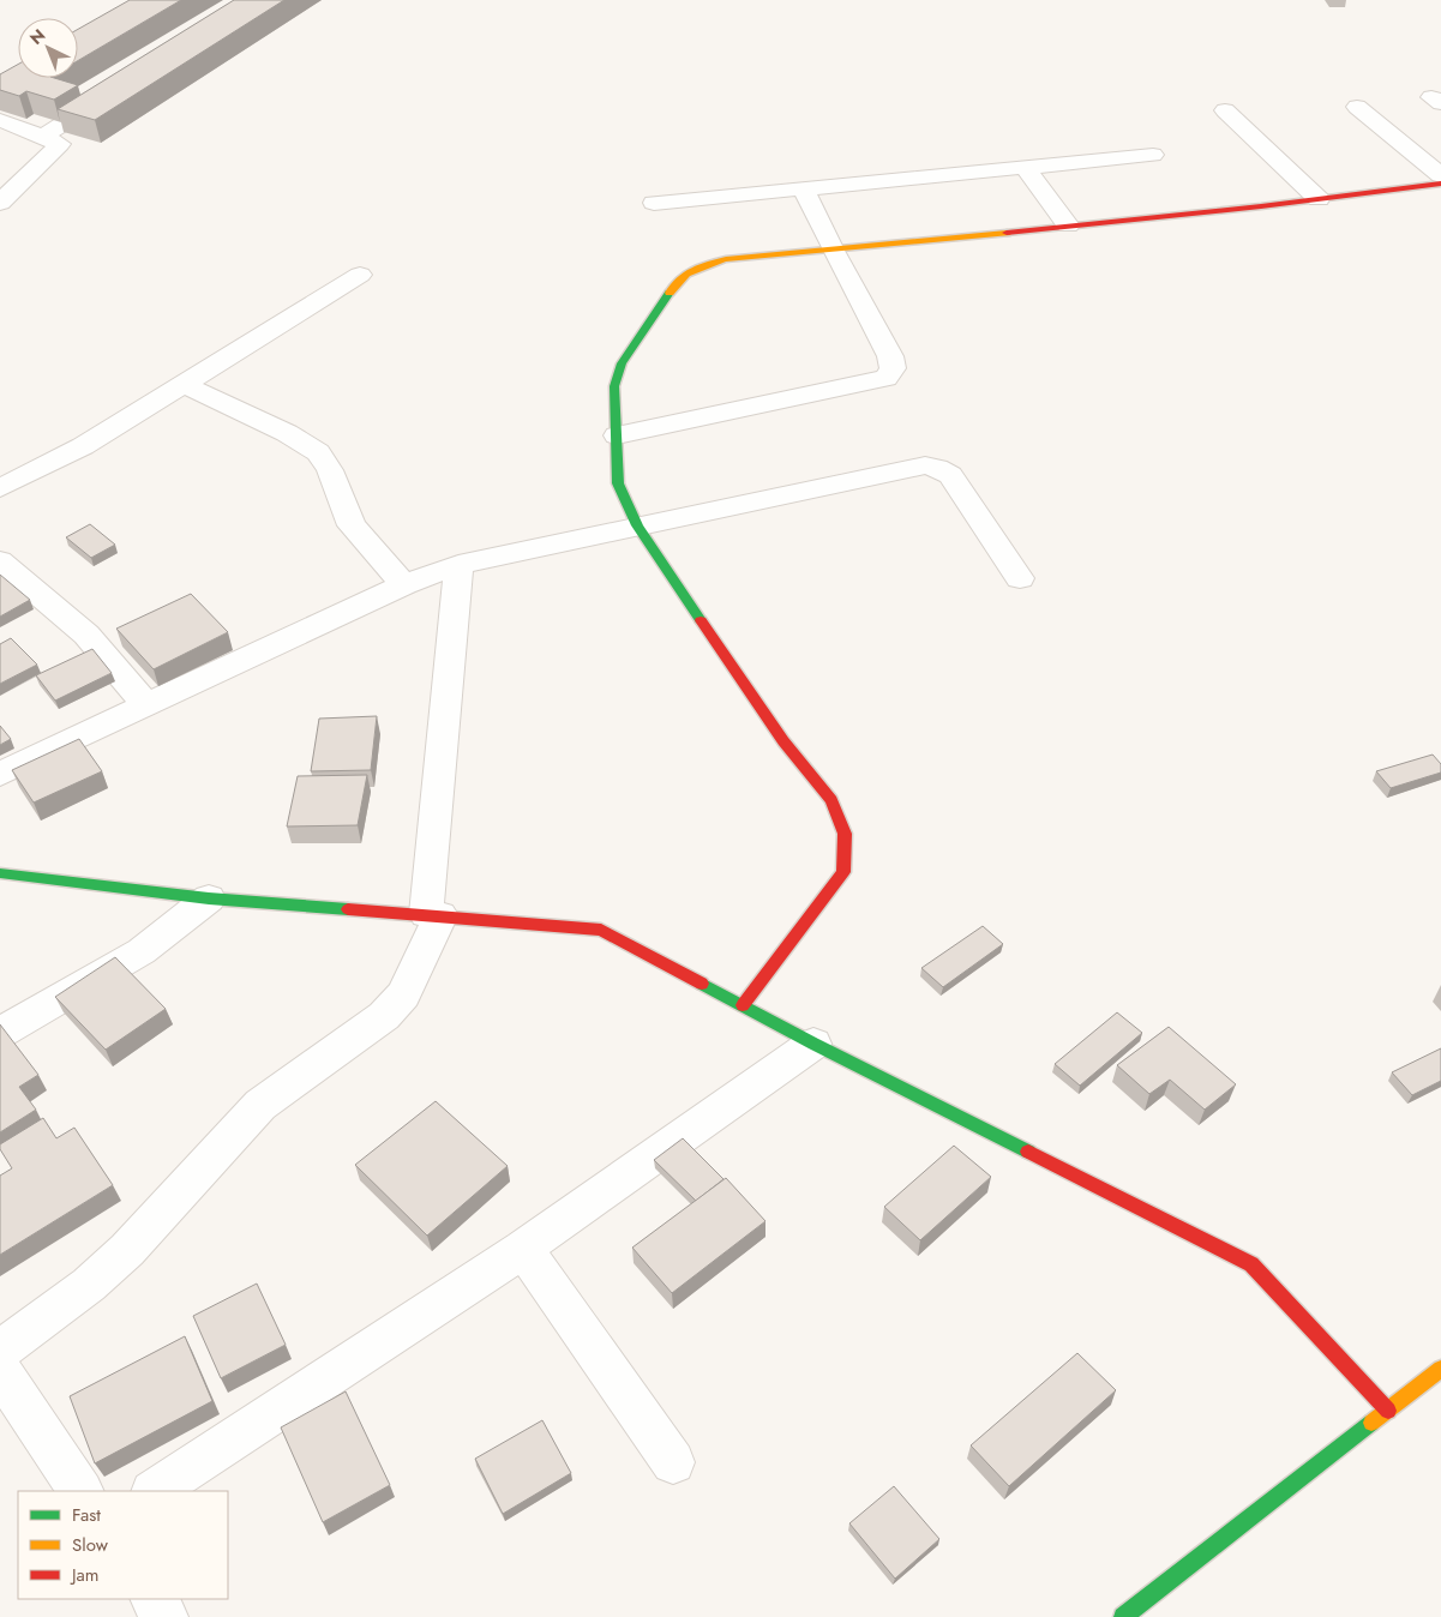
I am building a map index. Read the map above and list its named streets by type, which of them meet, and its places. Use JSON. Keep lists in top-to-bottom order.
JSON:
{
  "legend": ["Fast", "Slow", "Jam"],
  "north": "top left"
}
